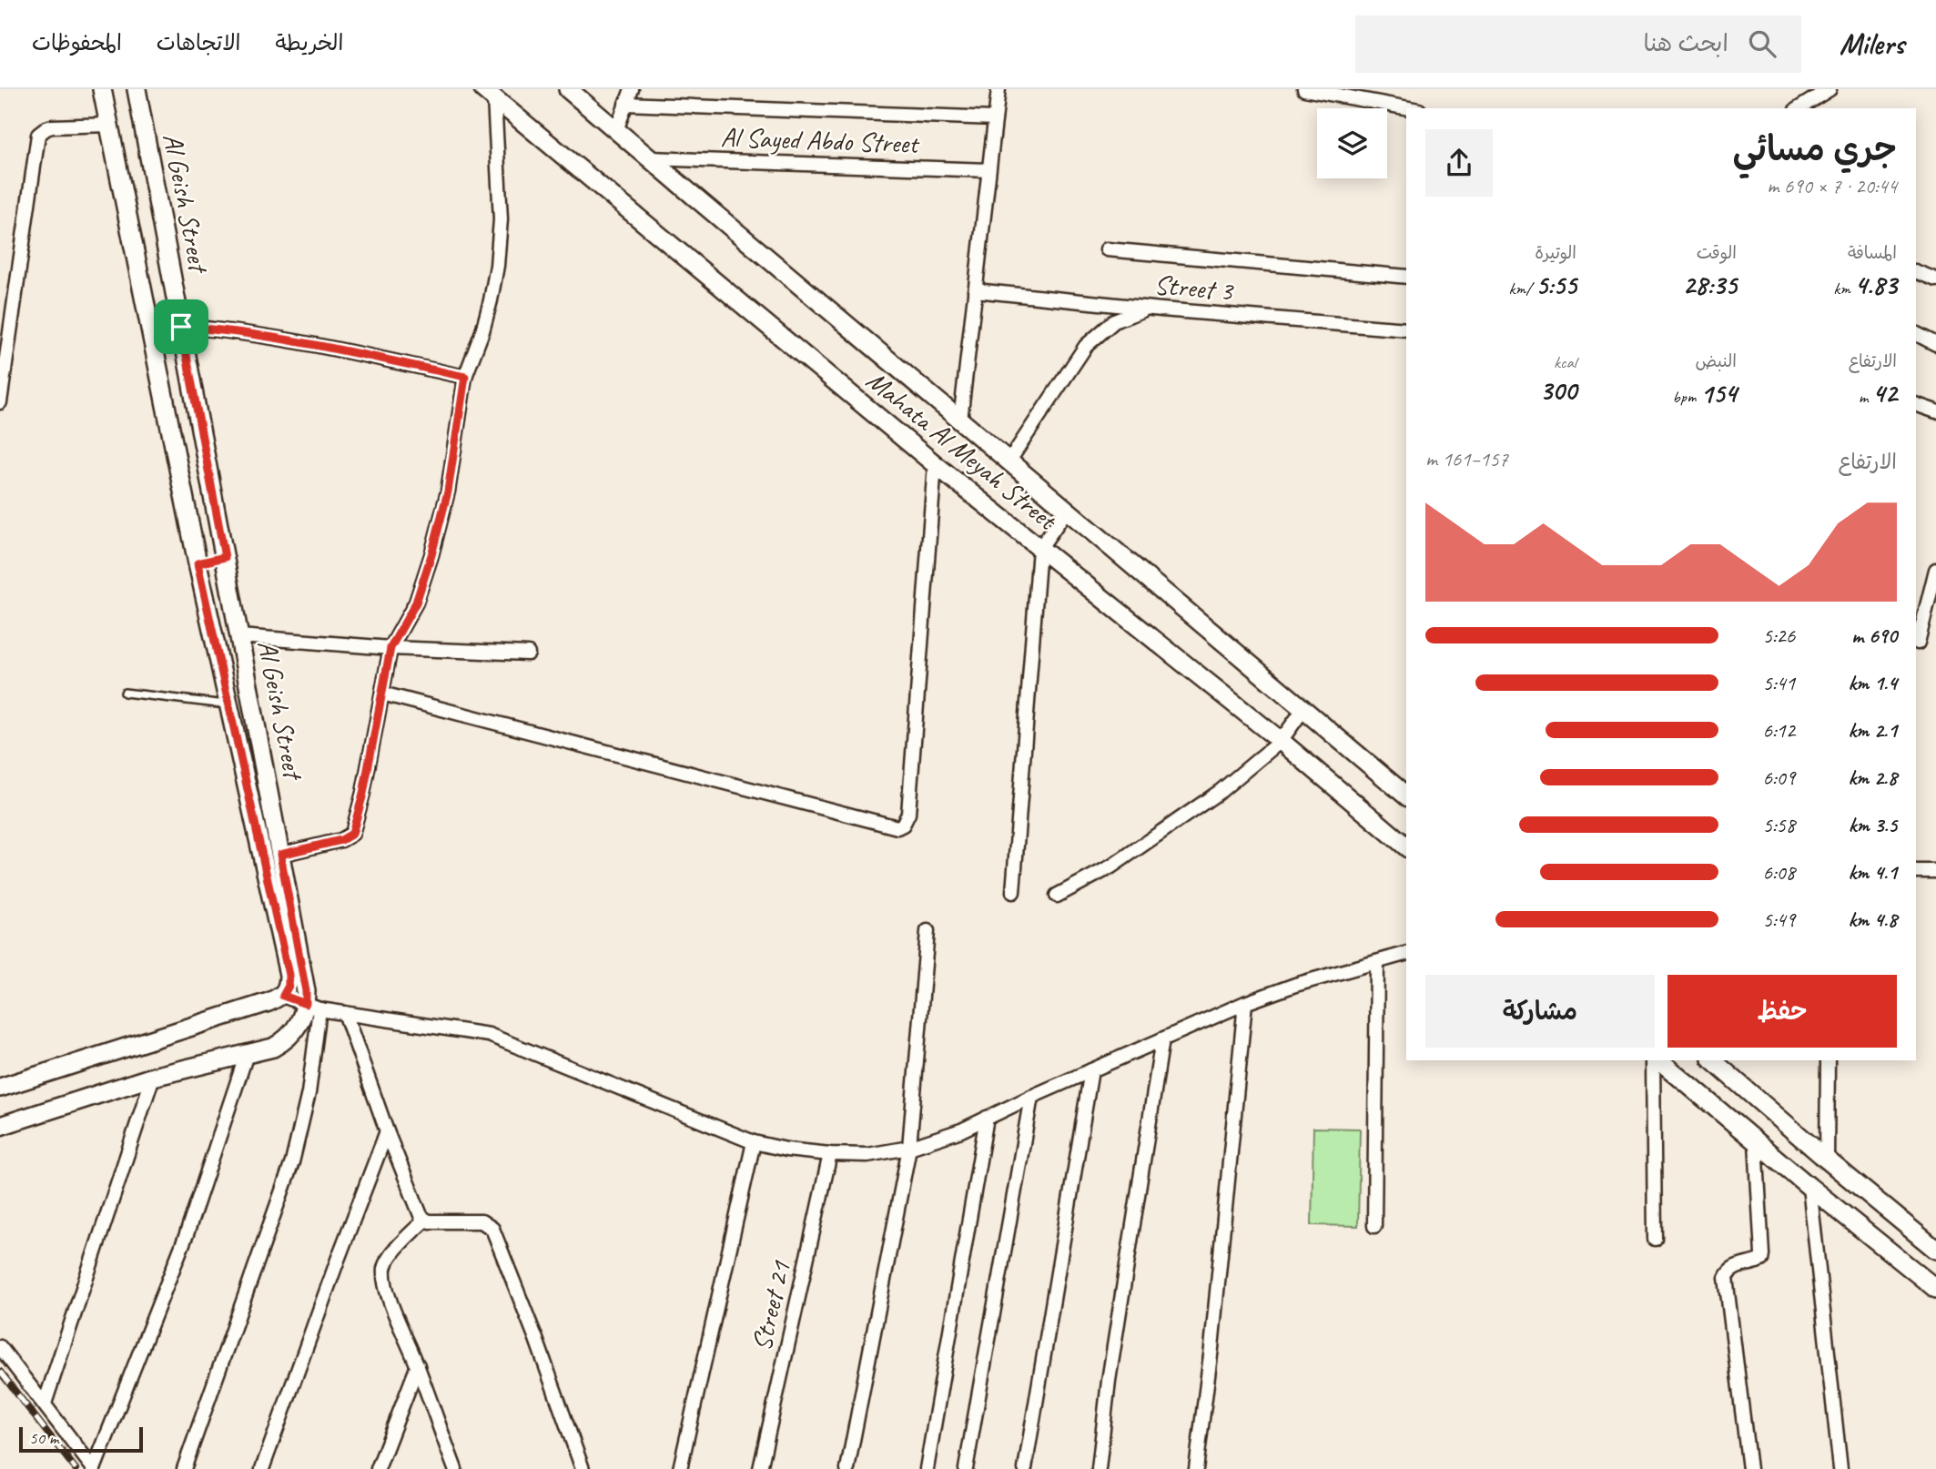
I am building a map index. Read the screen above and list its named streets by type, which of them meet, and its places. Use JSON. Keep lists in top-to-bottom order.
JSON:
{
  "streets": {
    "street": [
      "Al Sayed Abdo Street",
      "Al Geish Street",
      "Street 3",
      "Mahata Al Meyah Street",
      "Street 21"
    ]
  },
  "crossings": [
    ["Al Sayed Abdo Street", "Mahata Al Meyah Street"]
  ],
  "scale_bar": "50 m",
  "page": {
    "header": "Milers",
    "search": "ابحث هنا",
    "nav": ["الخريطة", "الاتجاهات", "المحفوظات"],
    "heading": ["جري مسائي", "20:44 · 7 × 690 m"],
    "stats": [
      ["المسافة", "4.83 km"],
      ["الوقت", "28:35"],
      ["الوتيرة", "5:55 /km"],
      ["الارتفاع", "42 m"],
      ["النبض", "154 bpm"],
      ["kcal", "300"]
    ],
    "chart": ["الارتفاع", "157–161 m"],
    "list": [
      {
        "name": "690 m",
        "note": "5:26"
      },
      {
        "name": "1.4 km",
        "note": "5:41"
      },
      {
        "name": "2.1 km",
        "note": "6:12"
      },
      {
        "name": "2.8 km",
        "note": "6:09"
      },
      {
        "name": "3.5 km",
        "note": "5:58"
      },
      {
        "name": "4.1 km",
        "note": "6:08"
      },
      {
        "name": "4.8 km",
        "note": "5:49"
      }
    ],
    "buttons": ["حفظ", "مشاركة"],
    "scale": "50 m"
  }
}
